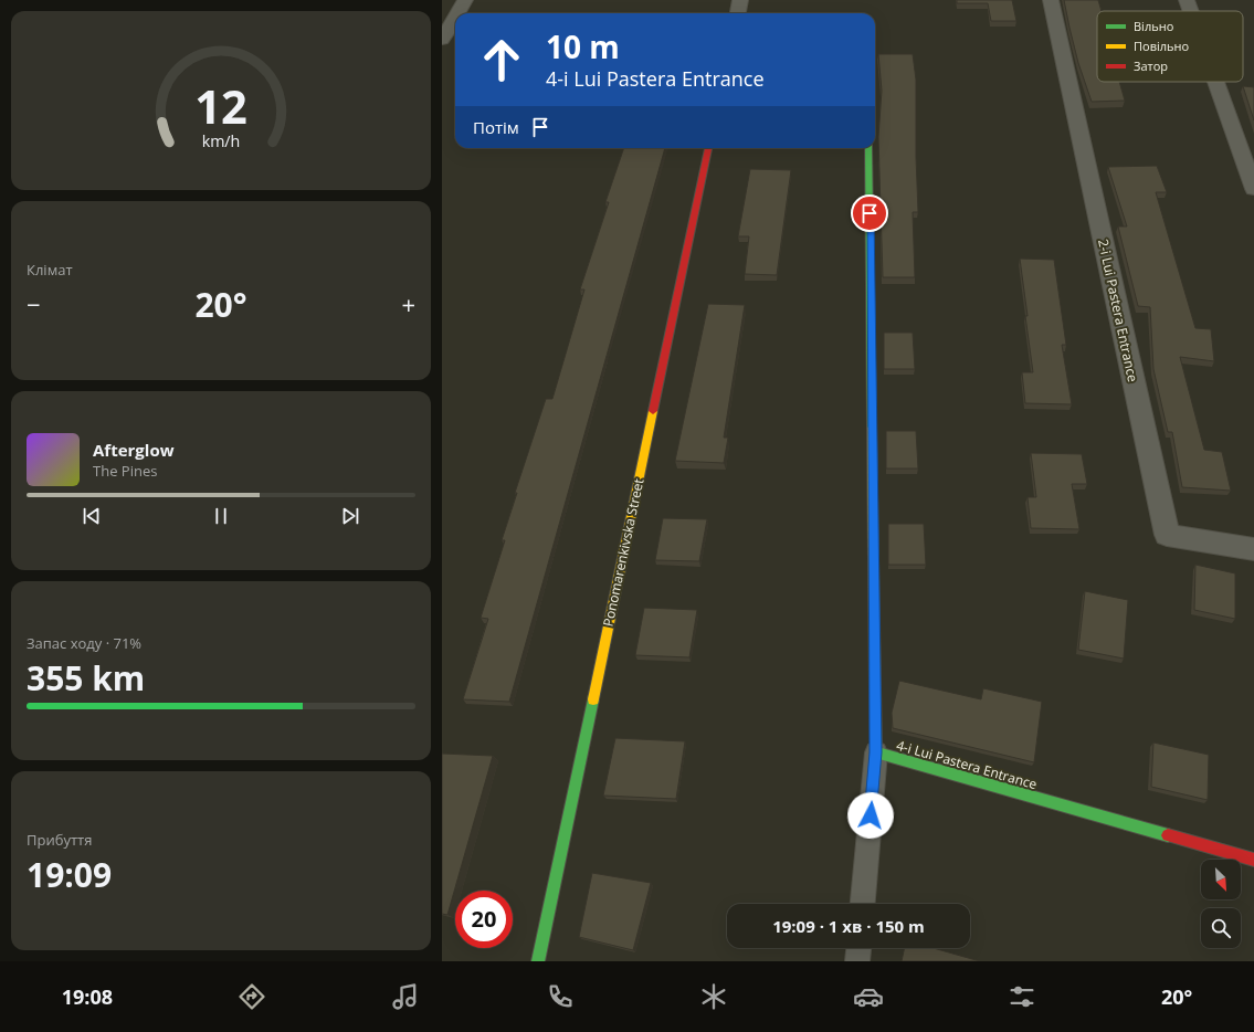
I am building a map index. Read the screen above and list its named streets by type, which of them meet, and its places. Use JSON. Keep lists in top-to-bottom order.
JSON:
{
  "streets": {
    "street": ["2-i Lui Pastera Entrance", "Ponomarenkivska Street", "4-i Lui Pastera Entrance"]
  },
  "legend": ["Вільно", "Повільно", "Затор"],
  "north": "bottom right",
  "page": {
    "turn": ["10 m", "4-i Lui Pastera Entrance"],
    "then": "Потім",
    "tile": [
      "Клімат",
      ["Запас ходу · 71%", "355 km"],
      ["Прибуття", "19:09"]
    ],
    "heat": ["−", "20°", "+"],
    "song": ["Afterglow", "The Pines"],
    "limit": "20",
    "trip": "19:09 · 1 хв · 150 m",
    "tabs": ["19:08", "20°"],
    "gauge": ["12", "km/h"]
  }
}
